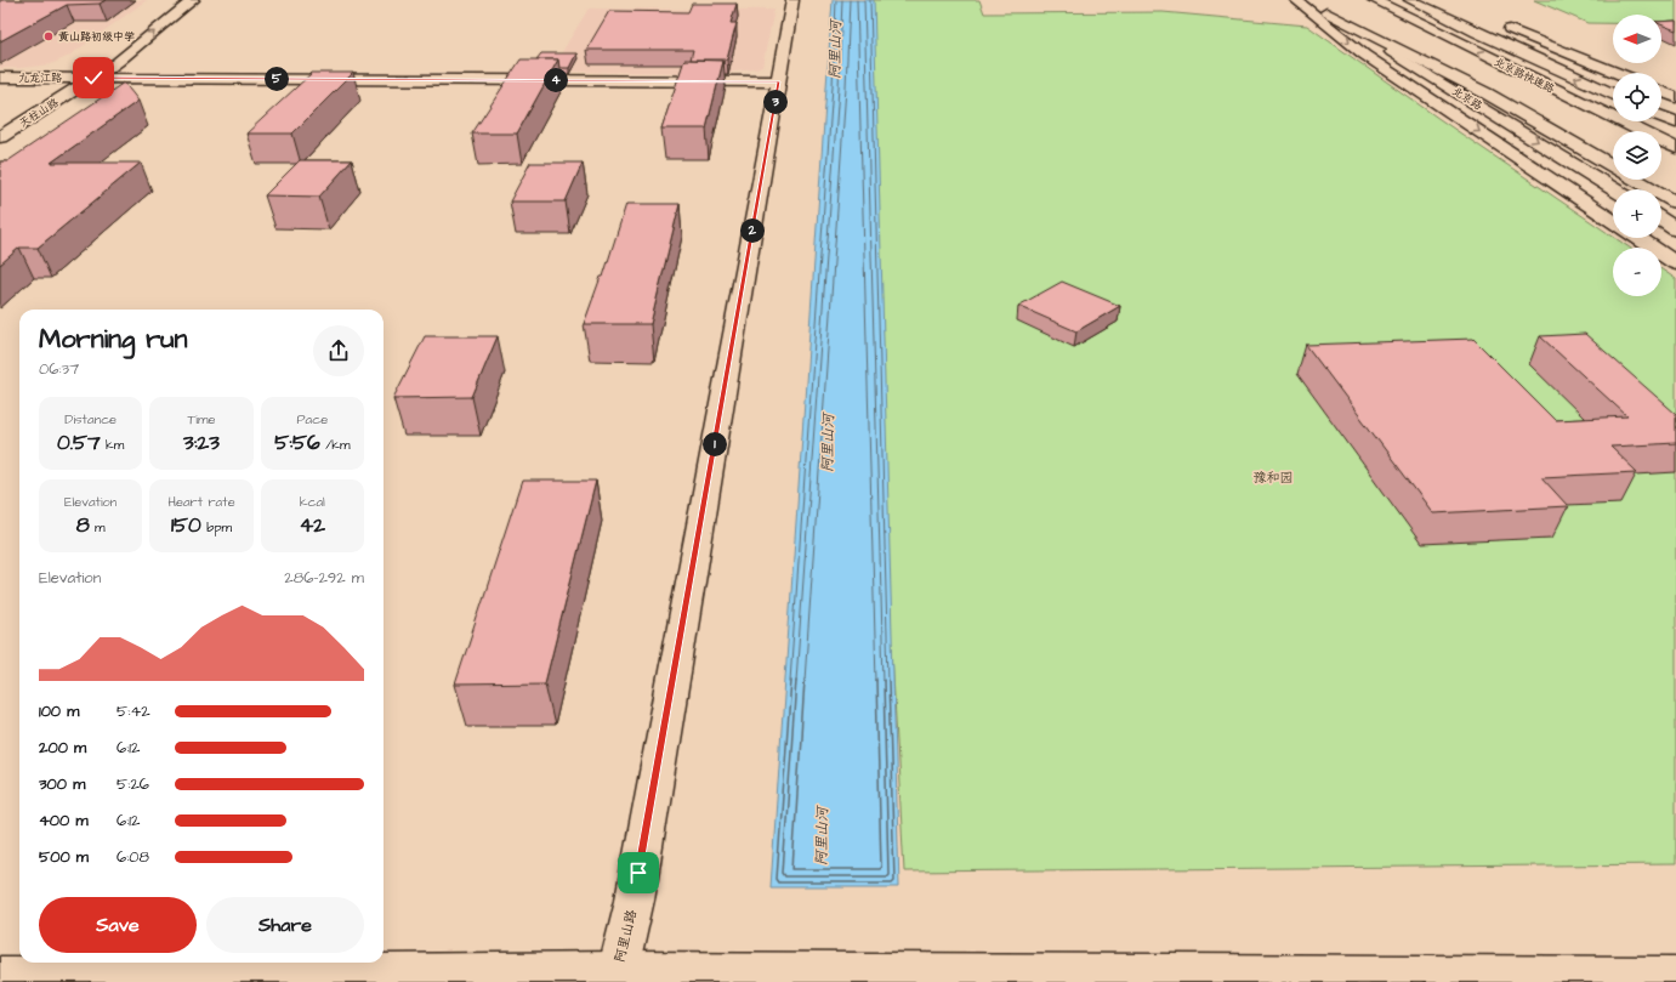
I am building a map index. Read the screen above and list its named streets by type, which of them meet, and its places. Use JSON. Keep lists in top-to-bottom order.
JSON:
{
  "streets": {
    "main road": [
      "北京路快速路",
      "九龙江路",
      "北京路",
      "天柱山路",
      "阿里山路"
    ]
  },
  "crossings": [
    ["九龙江路", "天柱山路"],
    ["九龙江路", "阿里山路"]
  ],
  "one_way": ["天柱山路"],
  "water": ["阿里山河"],
  "parks": ["豫和园"],
  "places": ["黄山路初级中学"],
  "north": "left",
  "page": {
    "map_buttons": ["+", "−"],
    "pins": [
      "5",
      "4",
      "3",
      "2",
      "1"
    ],
    "heading": ["Morning run", "06:37"],
    "stats": [
      ["Distance", "0.57 km"],
      ["Time", "3:23"],
      ["Pace", "5:56 /km"],
      ["Elevation", "8 m"],
      ["Heart rate", "150 bpm"],
      ["kcal", "42"]
    ],
    "chart": ["Elevation", "286–292 m"],
    "list": [
      {
        "name": "100 m",
        "note": "5:42"
      },
      {
        "name": "200 m",
        "note": "6:12"
      },
      {
        "name": "300 m",
        "note": "5:26"
      },
      {
        "name": "400 m",
        "note": "6:12"
      },
      {
        "name": "500 m",
        "note": "6:08"
      }
    ],
    "buttons": ["Save", "Share"]
  }
}
